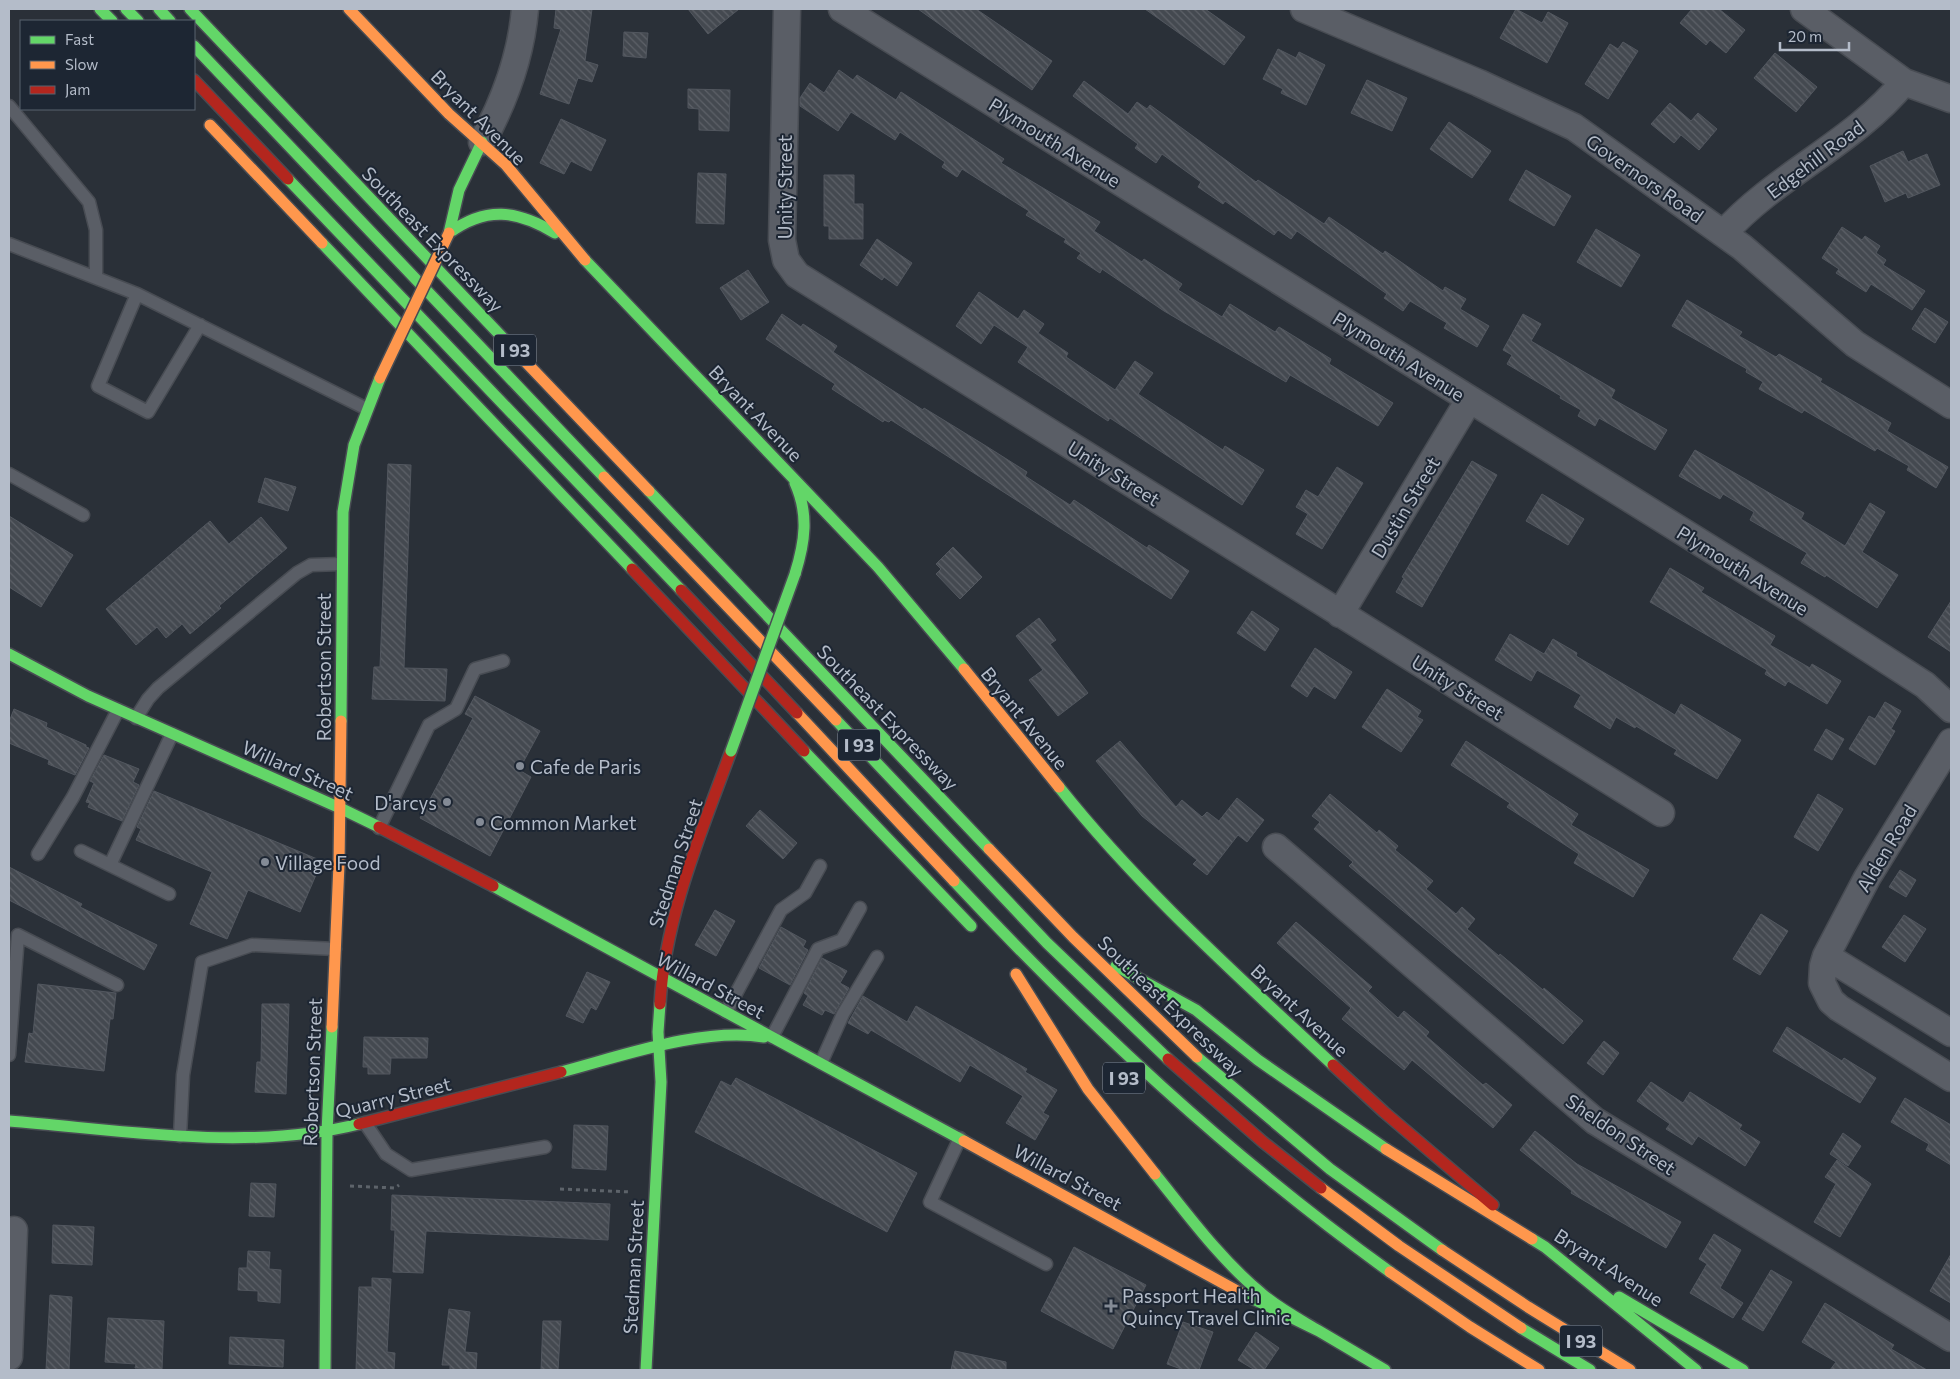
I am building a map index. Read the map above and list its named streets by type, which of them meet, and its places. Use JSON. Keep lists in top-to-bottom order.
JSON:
{
  "streets": {
    "main road": [
      "Bryant Avenue",
      "Southeast Expressway",
      "I 93",
      "Robertson Street",
      "Willard Street",
      "Stedman Street",
      "Quarry Street"
    ],
    "street": [
      "Plymouth Avenue",
      "Edgehill Road",
      "Governors Road",
      "Unity Street",
      "Dustin Street",
      "Alden Road",
      "Sheldon Street"
    ]
  },
  "crossings": [
    ["Bryant Avenue", "Robertson Street"],
    ["Bryant Avenue", "Stedman Street"],
    ["Plymouth Avenue", "Dustin Street"],
    ["Edgehill Road", "Governors Road"],
    ["Unity Street", "Dustin Street"],
    ["Robertson Street", "Willard Street"],
    ["Robertson Street", "Quarry Street"],
    ["Willard Street", "Stedman Street"],
    ["Willard Street", "Quarry Street"],
    ["Stedman Street", "Quarry Street"]
  ],
  "places": {
    "other": [
      "Cafe de Paris",
      "D'arcys",
      "Common Market",
      "Village Food"
    ],
    "health": ["Passport Health Quincy Travel Clinic"]
  },
  "legend": ["Fast", "Slow", "Jam"],
  "scale_bar": "20 m"
}
